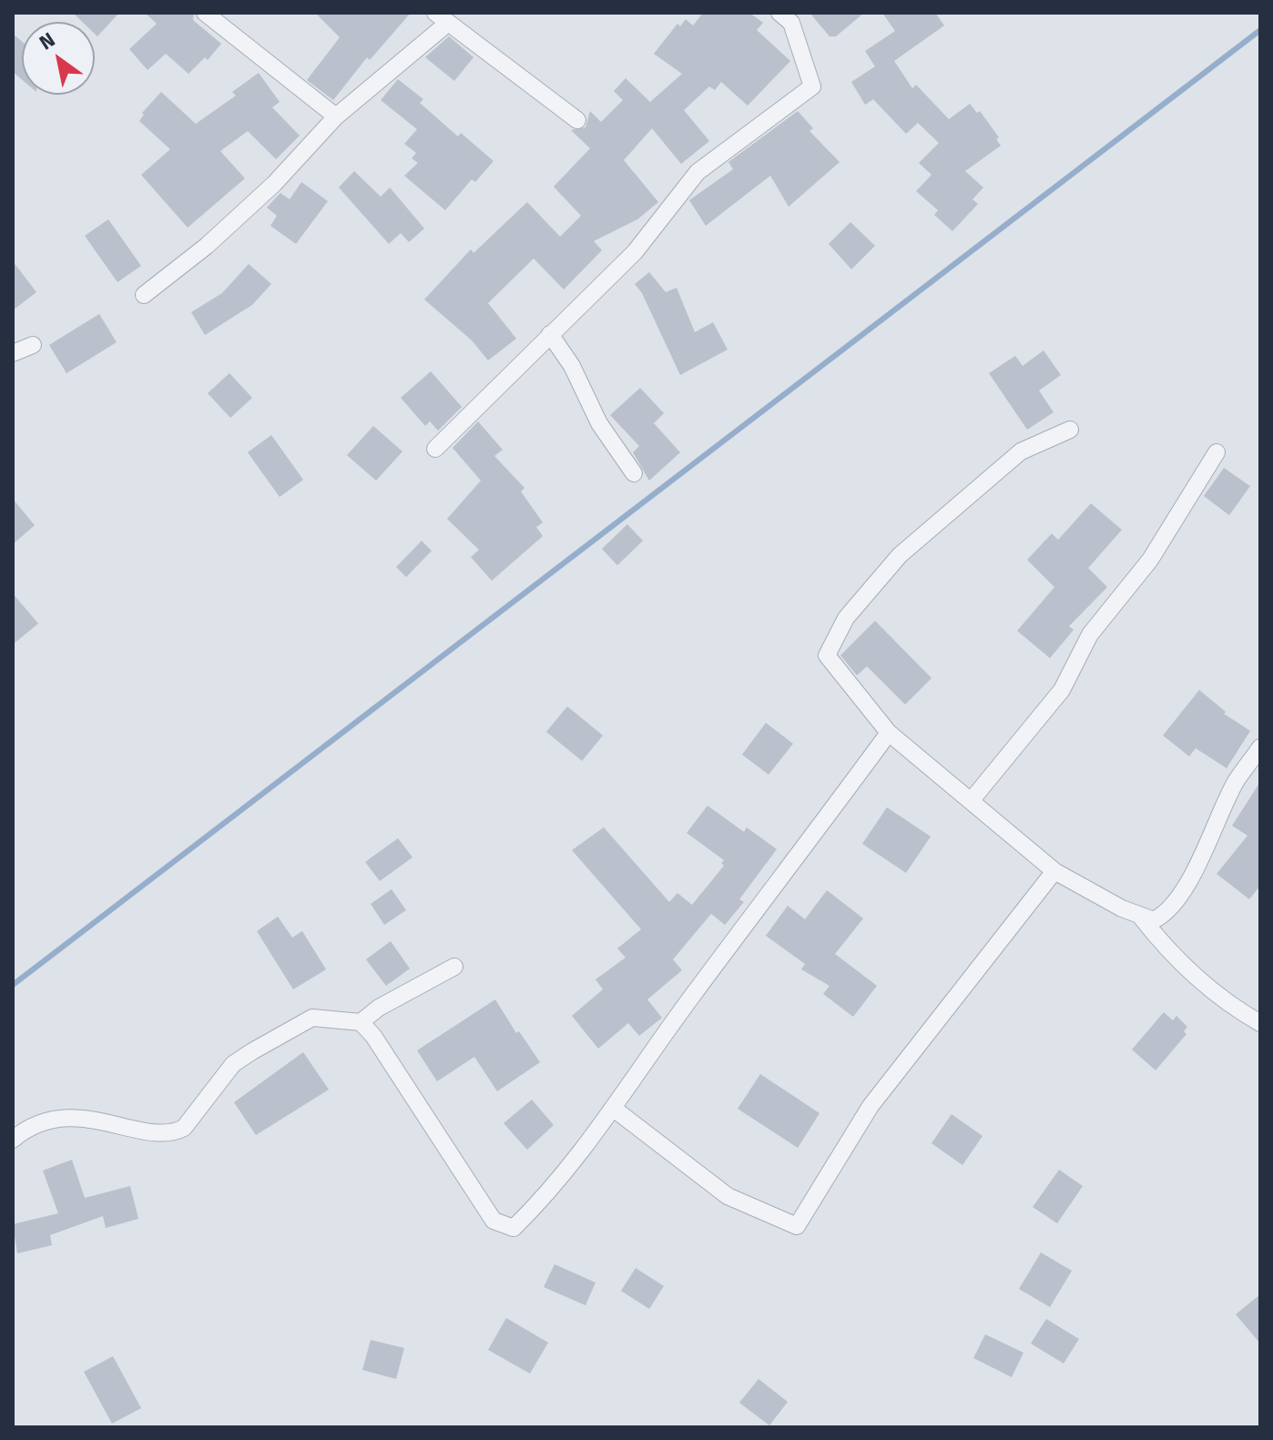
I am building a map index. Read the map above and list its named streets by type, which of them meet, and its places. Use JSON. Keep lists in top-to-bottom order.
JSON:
{
  "north": "top left"
}
